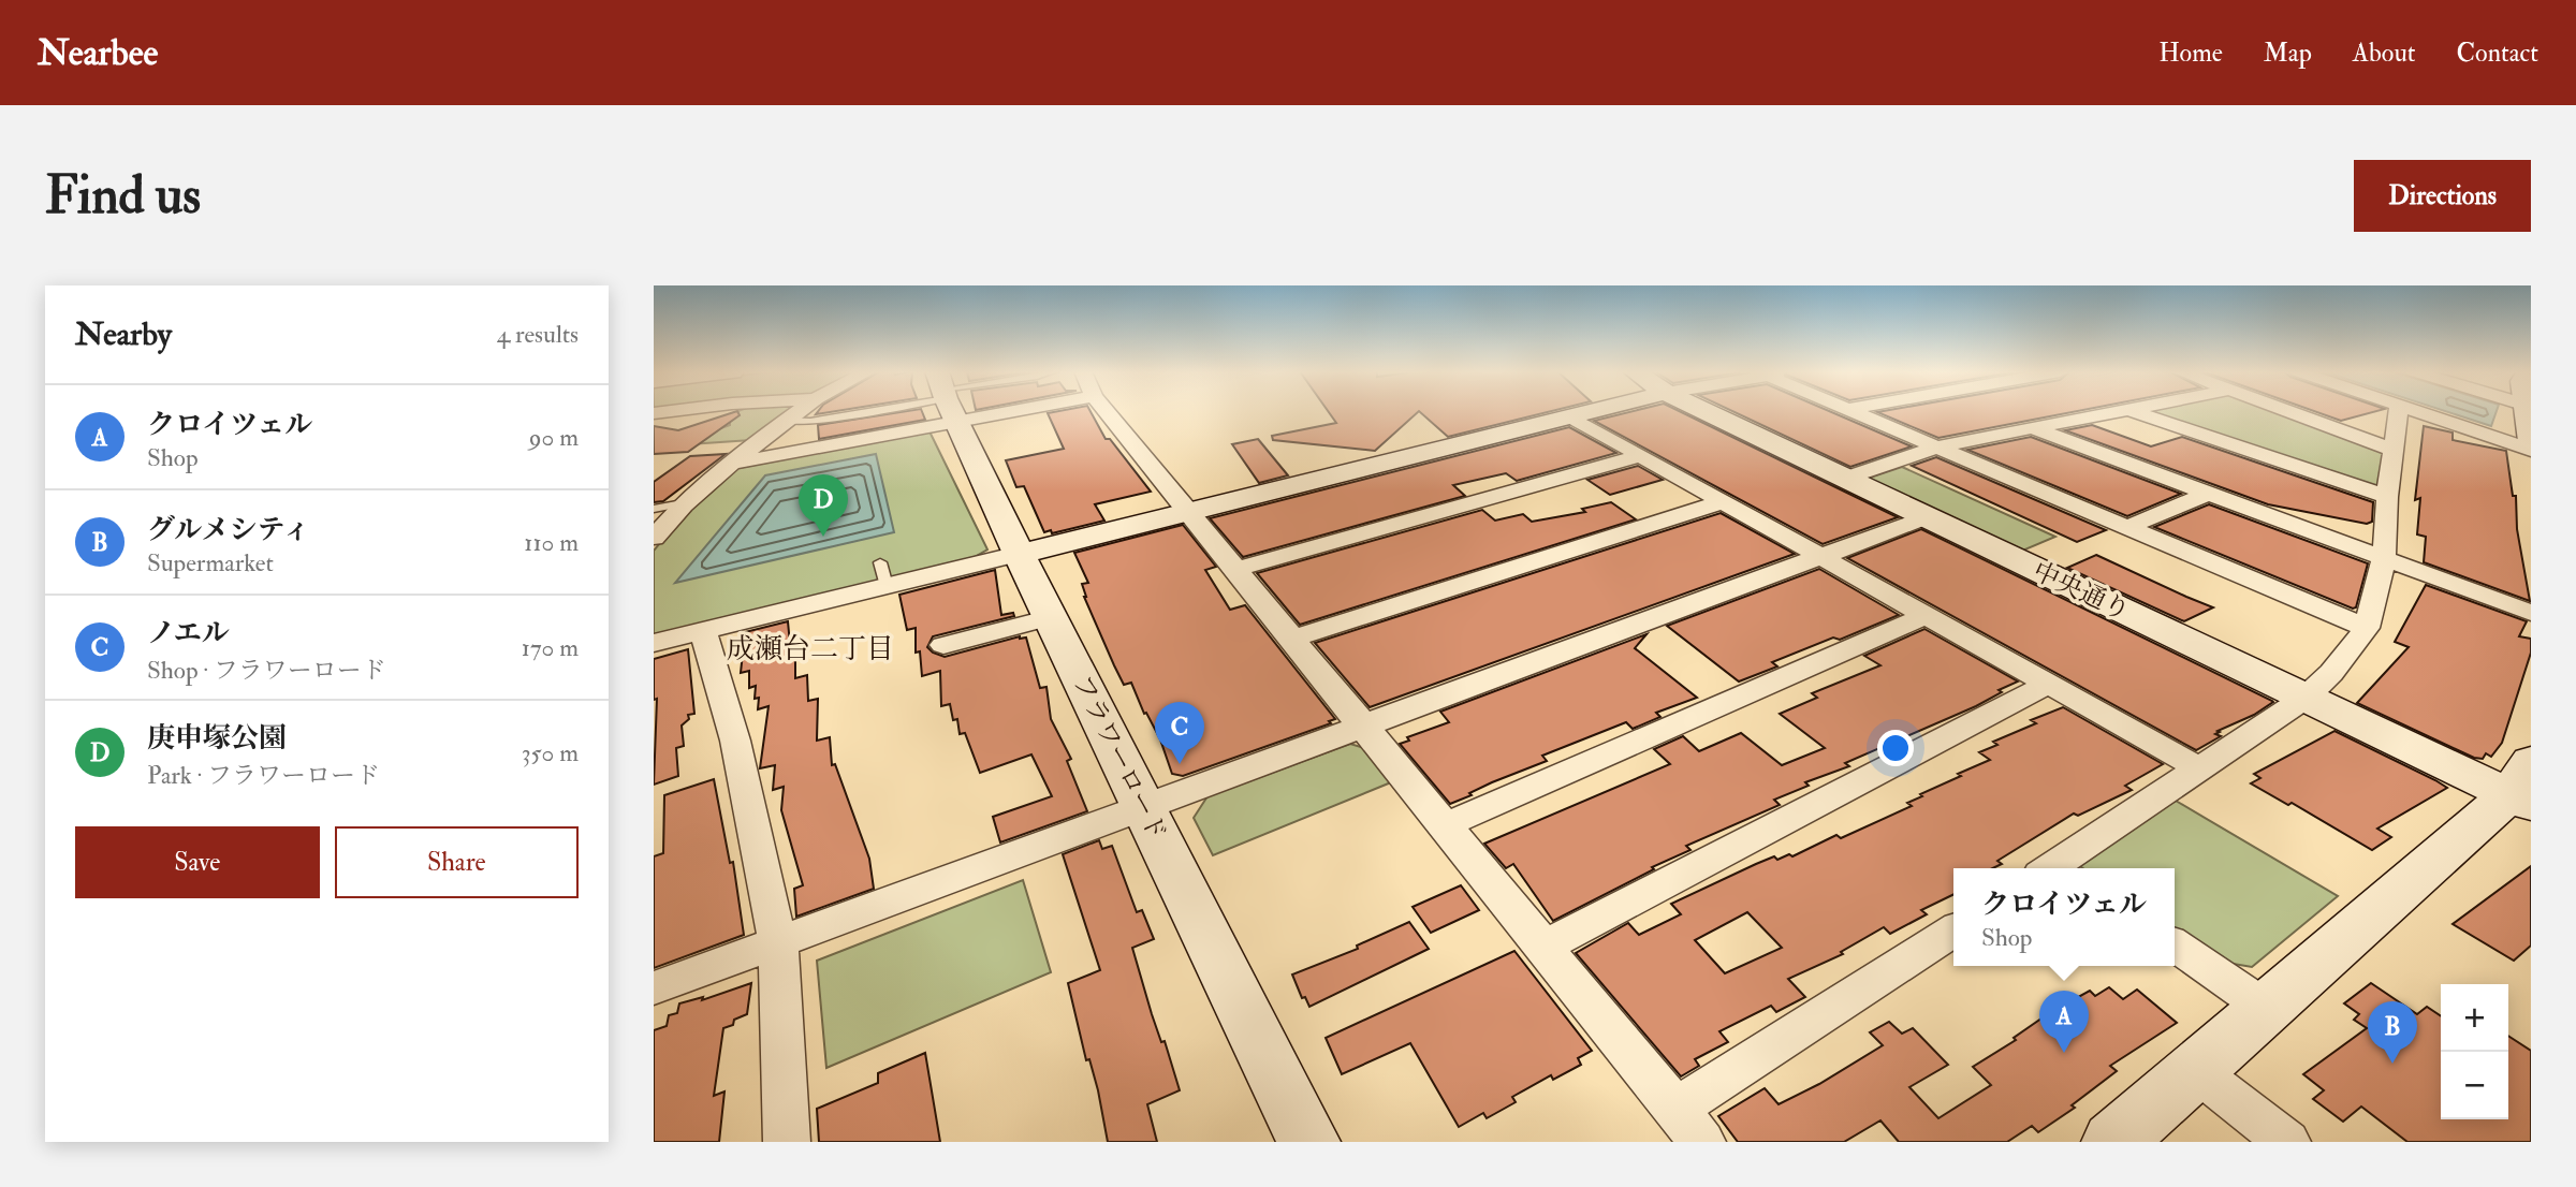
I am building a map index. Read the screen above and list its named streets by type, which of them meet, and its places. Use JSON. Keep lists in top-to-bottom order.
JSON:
{
  "streets": {
    "street": ["中央通り", "フラワーロード"]
  },
  "districts": ["成瀬台二丁目"],
  "page": {
    "header": "Nearbee",
    "nav": [
      "Home",
      "Map",
      "About",
      "Contact"
    ],
    "buttons": [
      "Directions",
      ["Save", "Share"]
    ],
    "title": "Find us",
    "heading": ["Nearby", "4 results"],
    "list": [
      {
        "mark": "A",
        "name": "クロイツェル",
        "note": "Shop",
        "value": "90 m"
      },
      {
        "mark": "B",
        "name": "グルメシティ",
        "note": "Supermarket",
        "value": "110 m"
      },
      {
        "mark": "C",
        "name": "ノエル",
        "note": "Shop · フラワーロード",
        "value": "170 m"
      },
      {
        "mark": "D",
        "name": "庚申塚公園",
        "note": "Park · フラワーロード",
        "value": "350 m"
      }
    ],
    "pins": [
      "D",
      "C",
      "A",
      "B"
    ],
    "popup": ["クロイツェル", "Shop"],
    "map_buttons": ["+", "−"]
  }
}
